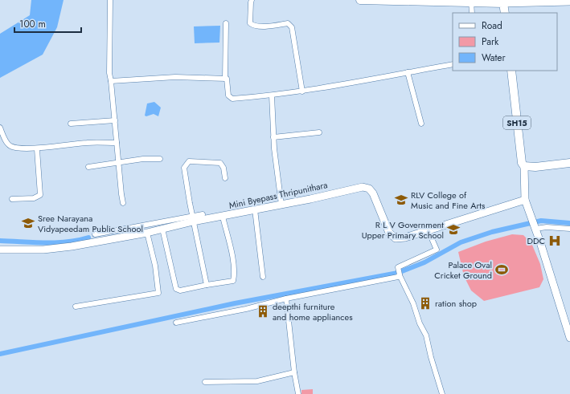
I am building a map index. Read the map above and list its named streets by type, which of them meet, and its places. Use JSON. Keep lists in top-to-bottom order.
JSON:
{
  "streets": {
    "main road": ["SH15", "Mini Byepass Thripunithara"]
  },
  "places": {
    "school or university": ["RLV College of Music and Fine Arts", "Sree Narayana Vidyapeedam Public School", "R L V Government Upper Primary School"],
    "hospital": ["DDC"],
    "sports": ["Palace Oval Cricket Ground"],
    "building": ["ration shop", "deepthi furniture and home appliances"]
  },
  "legend": ["Road", "Park", "Water"],
  "scale_bar": "100 m"
}
